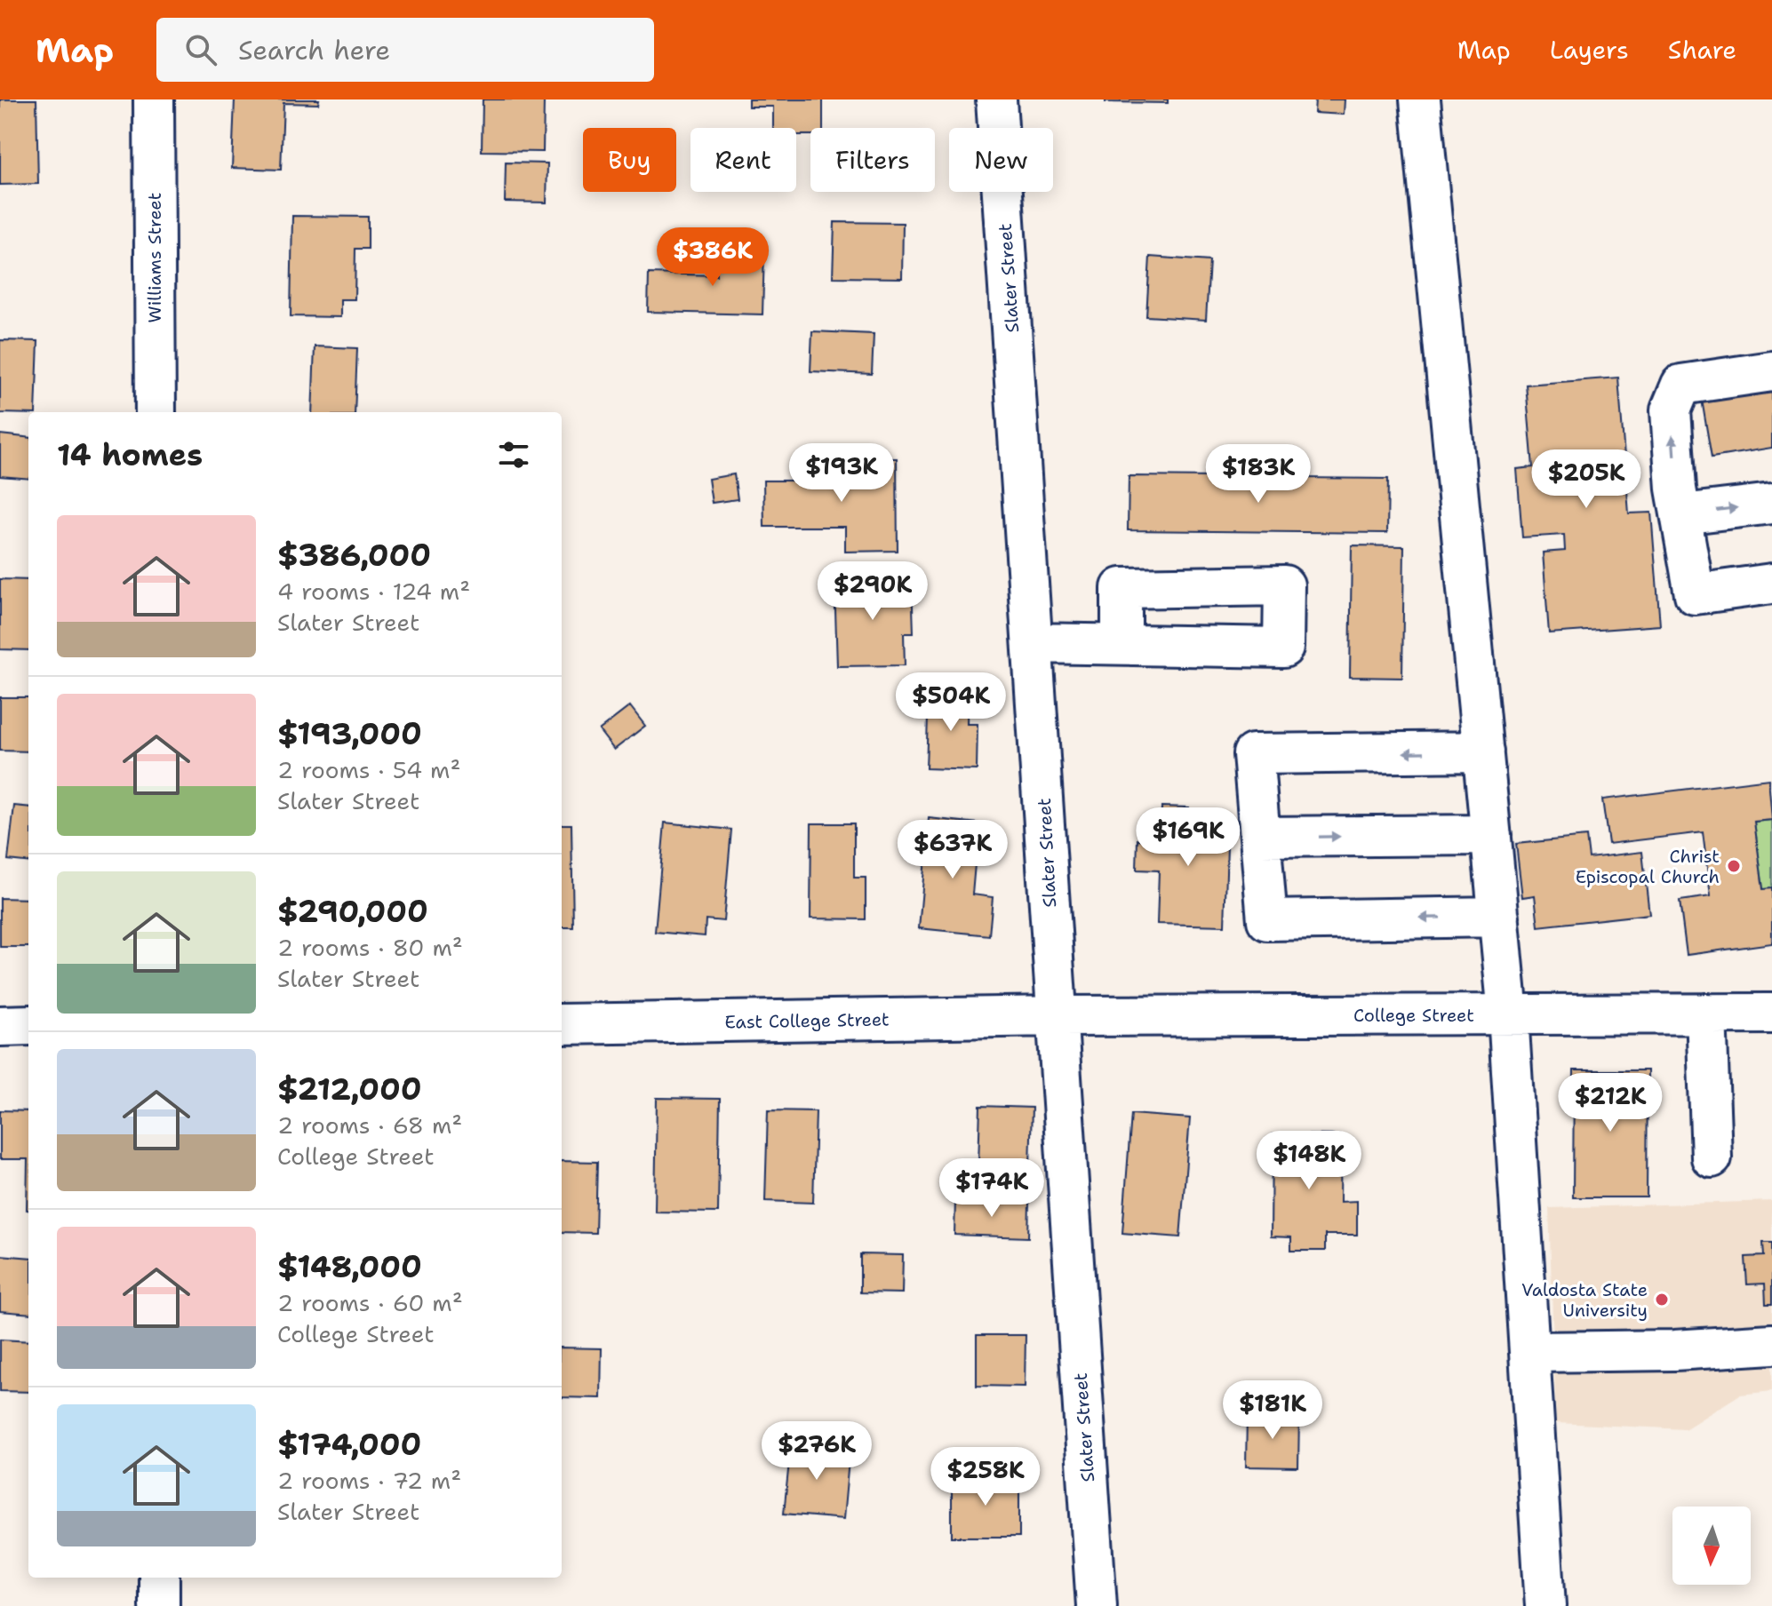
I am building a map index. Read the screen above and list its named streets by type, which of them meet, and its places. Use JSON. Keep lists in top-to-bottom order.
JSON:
{
  "streets": {
    "street": [
      "Williams Street",
      "Slater Street",
      "College Street",
      "East College Street"
    ]
  },
  "crossings": [
    ["Slater Street", "College Street"],
    ["Slater Street", "East College Street"],
    ["College Street", "East College Street"]
  ],
  "places": ["Christ Episcopal Church", "Valdosta State University"],
  "north": "bottom",
  "page": {
    "header": "Map",
    "search": "Search here",
    "nav": ["Map", "Layers", "Share"],
    "chip": [
      "Buy",
      "Rent",
      "Filters",
      "New"
    ],
    "price": [
      "$386K",
      "$193K",
      "$183K",
      "$205K",
      "$290K",
      "$504K",
      "$169K",
      "$637K",
      "$212K",
      "$148K",
      "$174K",
      "$181K",
      "$276K",
      "$258K"
    ],
    "heading": "14 homes",
    "list": [
      {
        "name": "$386,000",
        "note": "4 rooms · 124 m² · Slater Street"
      },
      {
        "name": "$193,000",
        "note": "2 rooms · 54 m² · Slater Street"
      },
      {
        "name": "$290,000",
        "note": "2 rooms · 80 m² · Slater Street"
      },
      {
        "name": "$212,000",
        "note": "2 rooms · 68 m² · College Street"
      },
      {
        "name": "$148,000",
        "note": "2 rooms · 60 m² · College Street"
      },
      {
        "name": "$174,000",
        "note": "2 rooms · 72 m² · Slater Street"
      }
    ]
  }
}
